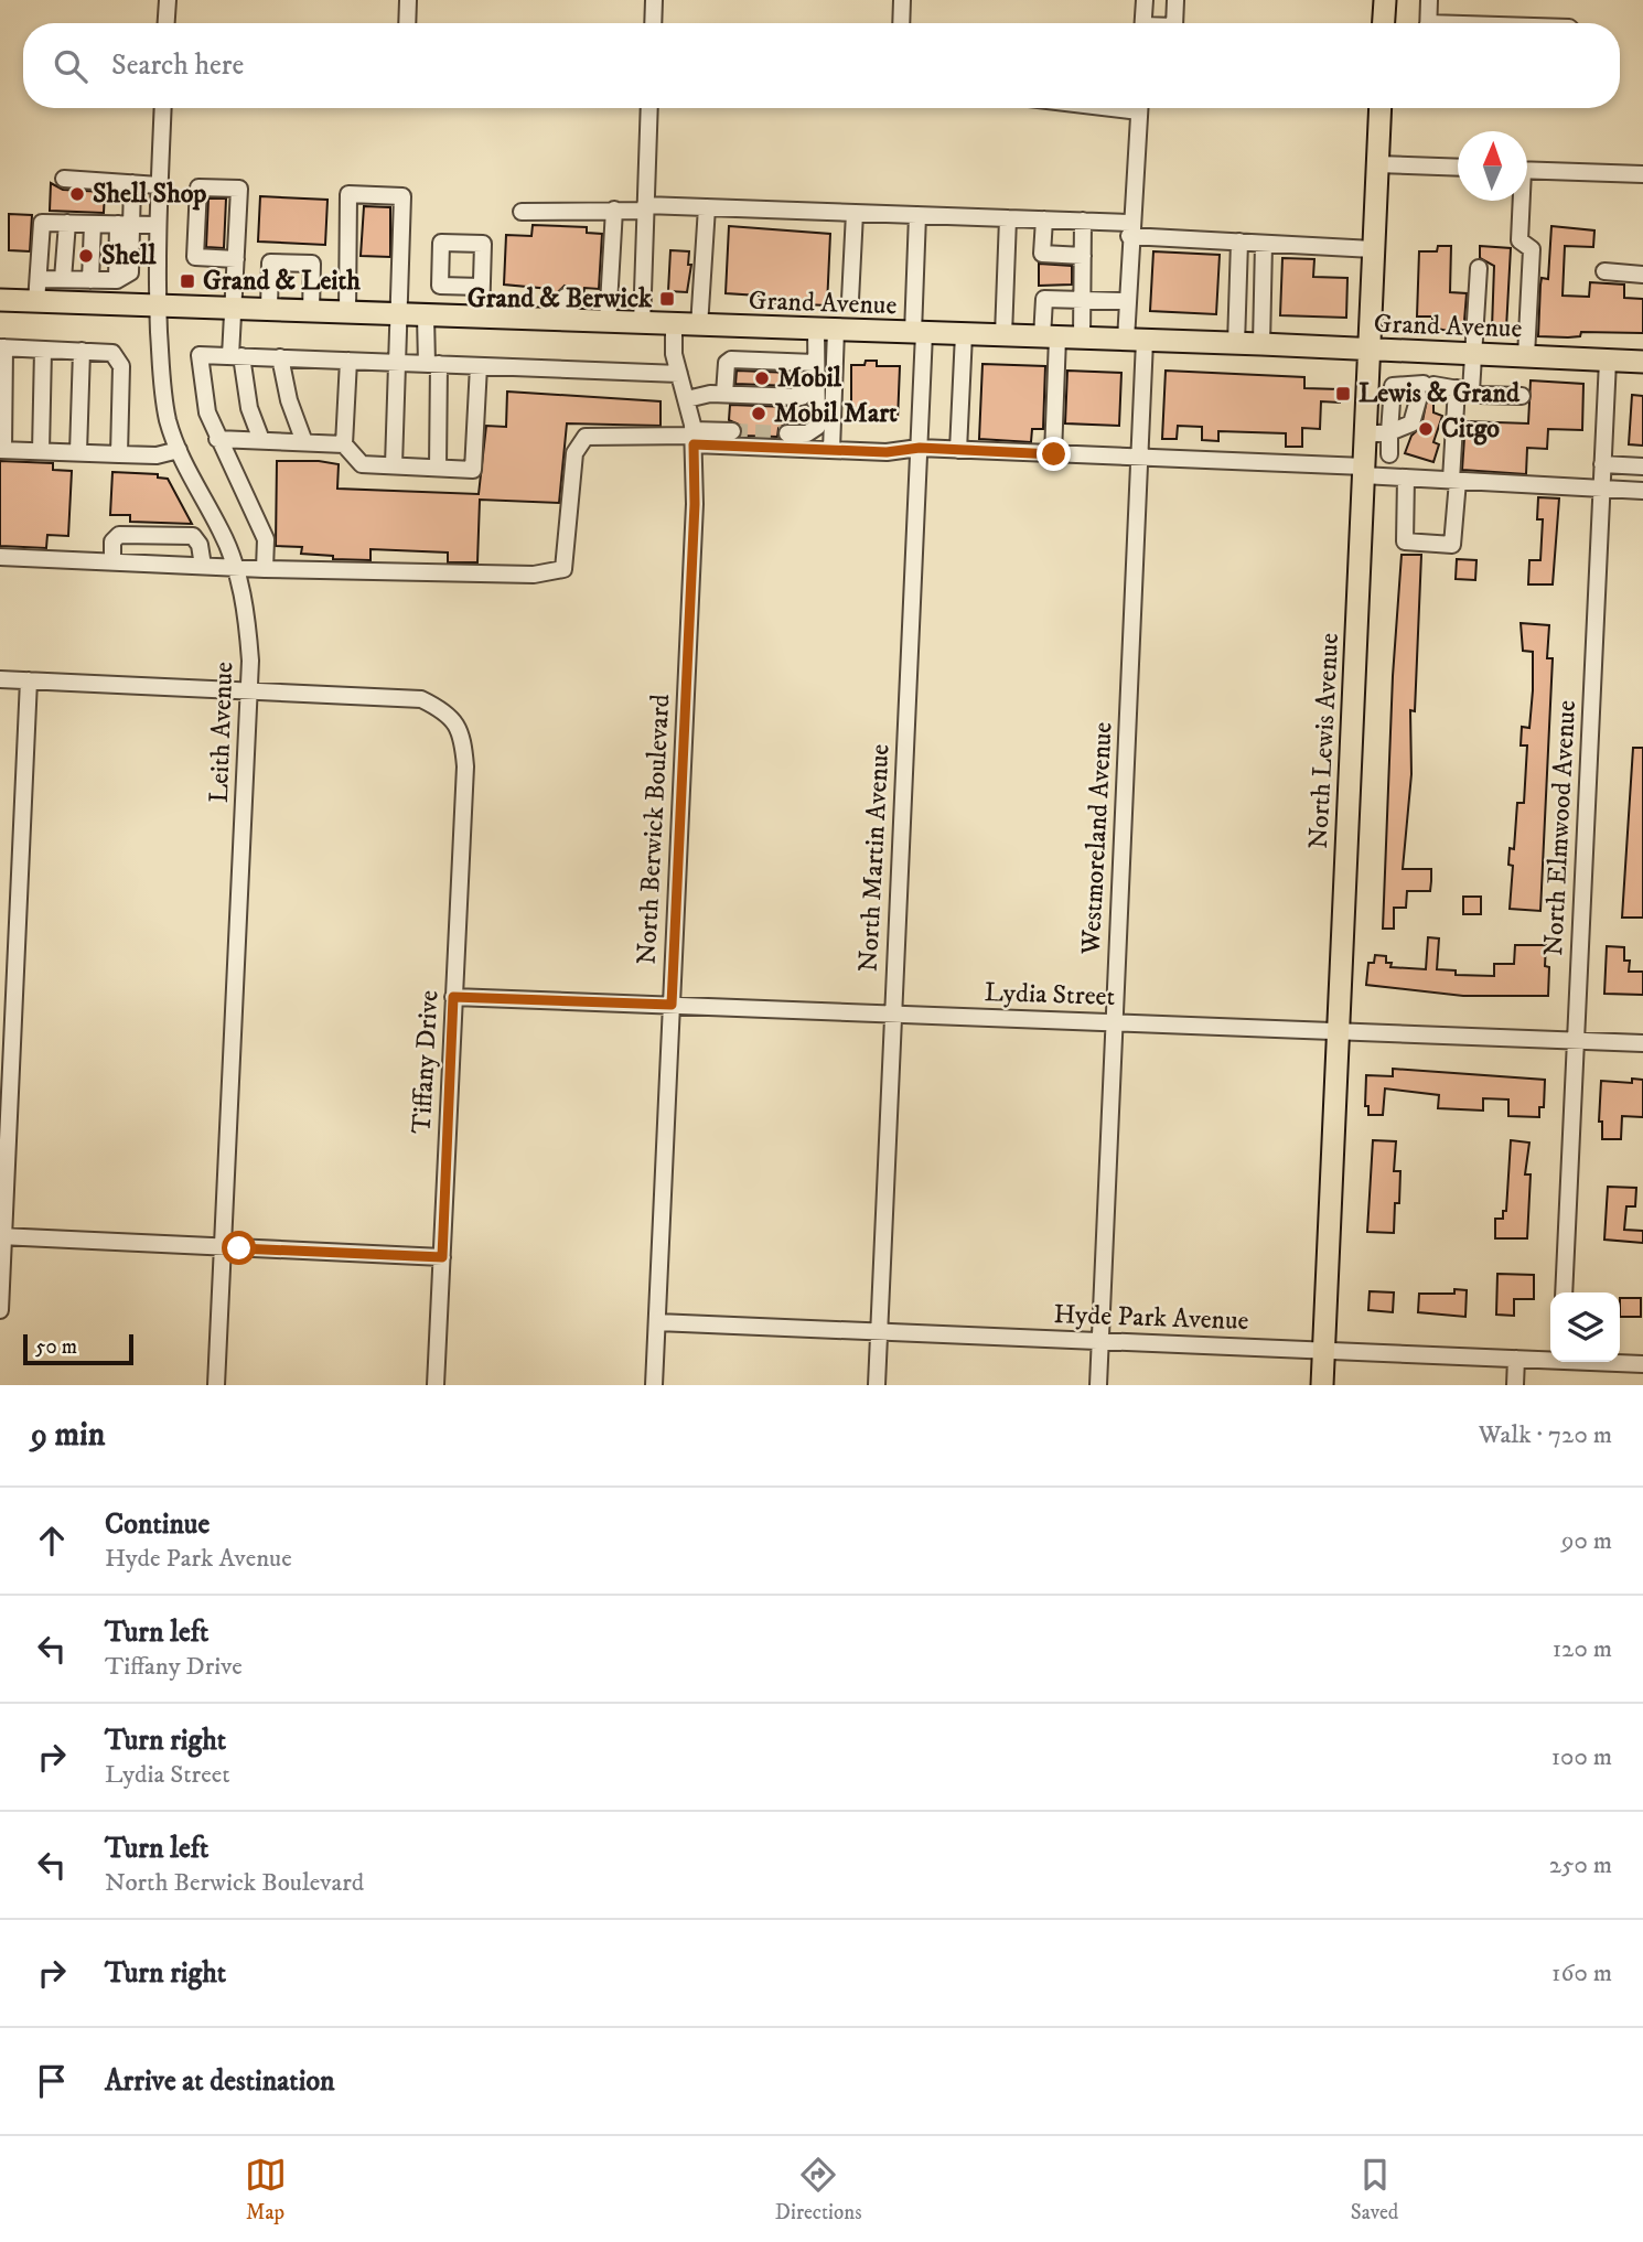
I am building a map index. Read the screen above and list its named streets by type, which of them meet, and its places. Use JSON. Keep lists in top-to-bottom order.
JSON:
{
  "streets": {
    "main road": ["Grand Avenue", "North Lewis Avenue"],
    "street": [
      "Leith Avenue",
      "North Elmwood Avenue",
      "North Berwick Boulevard",
      "Westmoreland Avenue",
      "North Martin Avenue",
      "Lydia Street",
      "Tiffany Drive",
      "Hyde Park Avenue"
    ]
  },
  "crossings": [
    ["Grand Avenue", "Leith Avenue"],
    ["Grand Avenue", "North Lewis Avenue"],
    ["Grand Avenue", "North Elmwood Avenue"],
    ["Grand Avenue", "North Berwick Boulevard"],
    ["Grand Avenue", "Westmoreland Avenue"],
    ["Grand Avenue", "North Martin Avenue"],
    ["Leith Avenue", "Tiffany Drive"],
    ["North Lewis Avenue", "Lydia Street"],
    ["North Lewis Avenue", "Hyde Park Avenue"],
    ["North Elmwood Avenue", "Lydia Street"],
    ["North Berwick Boulevard", "Lydia Street"],
    ["North Berwick Boulevard", "Hyde Park Avenue"],
    ["Westmoreland Avenue", "Lydia Street"],
    ["Westmoreland Avenue", "Hyde Park Avenue"],
    ["North Martin Avenue", "Lydia Street"],
    ["North Martin Avenue", "Hyde Park Avenue"],
    ["Lydia Street", "Tiffany Drive"]
  ],
  "places": {
    "other": [
      "Shell Shop",
      "Shell",
      "Mobil",
      "Mobil Mart",
      "Citgo"
    ],
    "transit": ["Grand & Leith", "Grand & Berwick", "Lewis & Grand"]
  },
  "scale_bar": "50 m",
  "north": "top",
  "page": {
    "search": "Search here",
    "scale": "50 m",
    "heading": ["9 min", "Walk · 720 m"],
    "list": [
      ["Continue", "Hyde Park Avenue", "90 m"],
      ["Turn left", "Tiffany Drive", "120 m"],
      ["Turn right", "Lydia Street", "100 m"],
      ["Turn left", "North Berwick Boulevard", "250 m"],
      ["Turn right", "160 m"],
      "Arrive at destination"
    ],
    "nav": ["Map", "Directions", "Saved"]
  }
}
